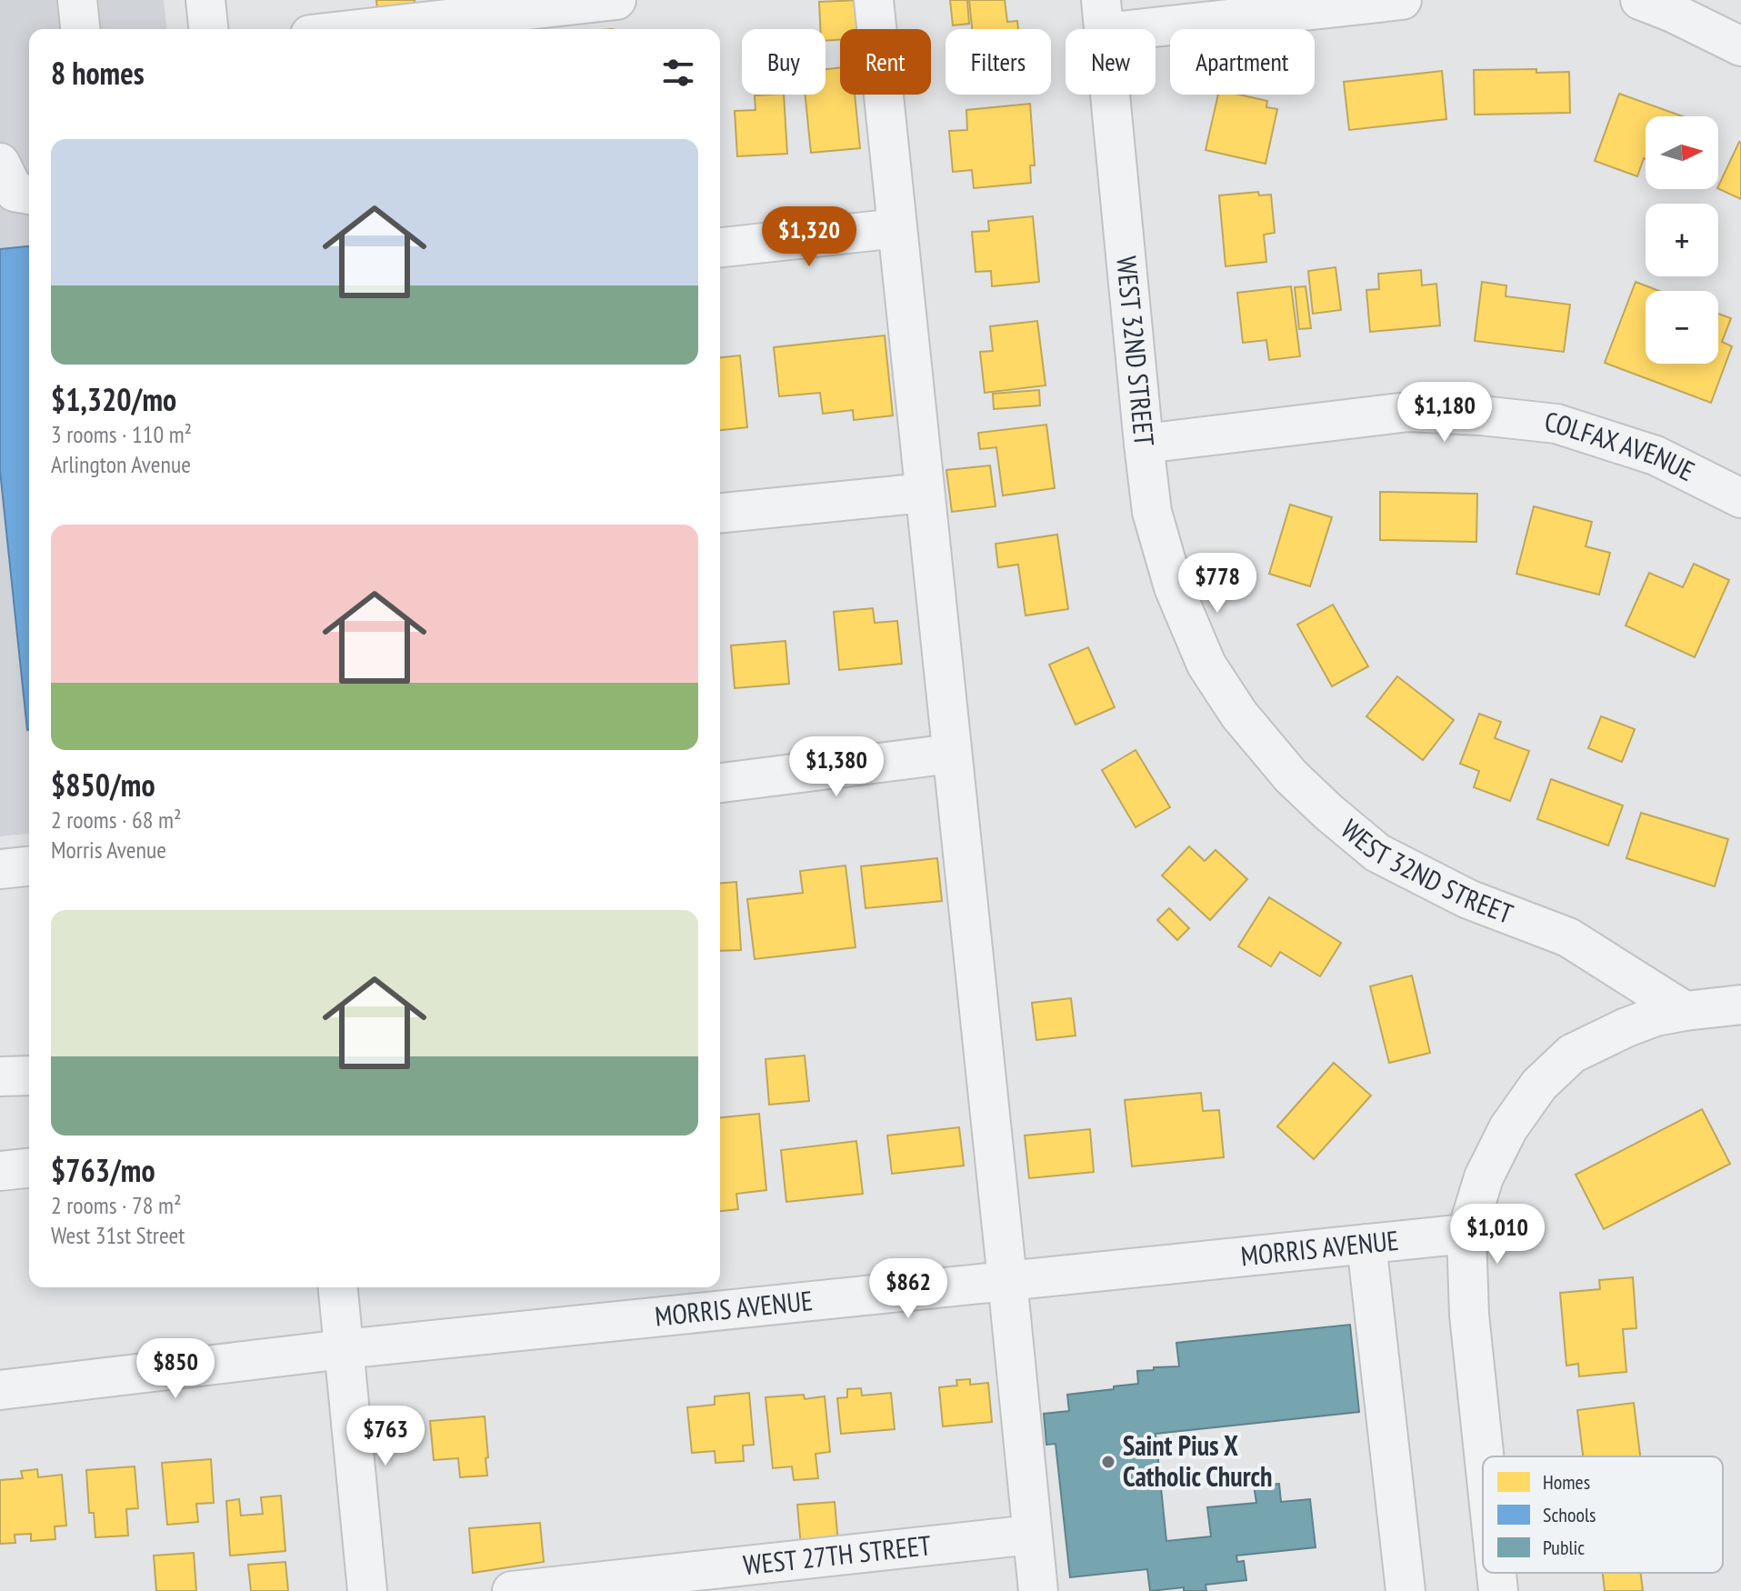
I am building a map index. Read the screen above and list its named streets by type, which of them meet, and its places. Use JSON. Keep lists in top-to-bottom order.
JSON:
{
  "streets": {
    "street": [
      "WEST 32ND STREET",
      "COLFAX AVENUE",
      "MORRIS AVENUE",
      "WEST 27TH STREET"
    ]
  },
  "crossings": [
    ["WEST 32ND STREET", "COLFAX AVENUE"]
  ],
  "places": ["Saint Pius X Catholic Church"],
  "legend": ["Homes", "Schools", "Public"],
  "north": "right",
  "page": {
    "chip": [
      "Buy",
      "Rent",
      "Filters",
      "New",
      "Apartment"
    ],
    "heading": "8 homes",
    "map_buttons": ["+", "−"],
    "list": [
      {
        "name": "$1,320/mo",
        "note": "3 rooms · 110 m² · Arlington Avenue"
      },
      {
        "name": "$850/mo",
        "note": "2 rooms · 68 m² · Morris Avenue"
      },
      {
        "name": "$763/mo",
        "note": "2 rooms · 78 m² · West 31st Street"
      }
    ],
    "price": [
      "$1,320",
      "$1,180",
      "$778",
      "$1,380",
      "$1,010",
      "$862",
      "$850",
      "$763"
    ]
  }
}
